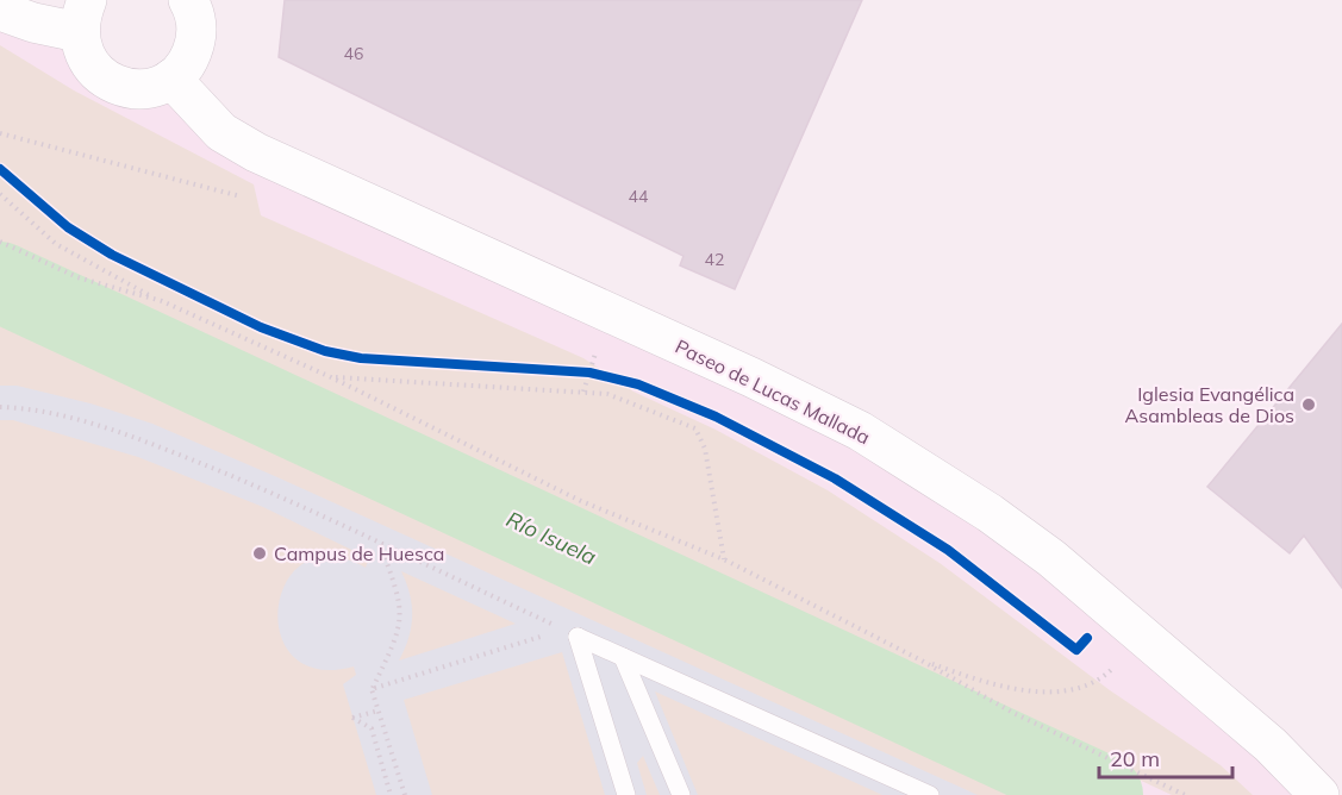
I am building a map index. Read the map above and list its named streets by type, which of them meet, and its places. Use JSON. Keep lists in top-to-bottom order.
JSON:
{
  "streets": {
    "main road": ["Paseo de Lucas Mallada"]
  },
  "water": ["Río Isuela"],
  "places": ["Iglesia Evangélica Asambleas de Dios", "Campus de Huesca"],
  "house_numbers": ["46", "44", "42"],
  "scale_bar": "20 m"
}
